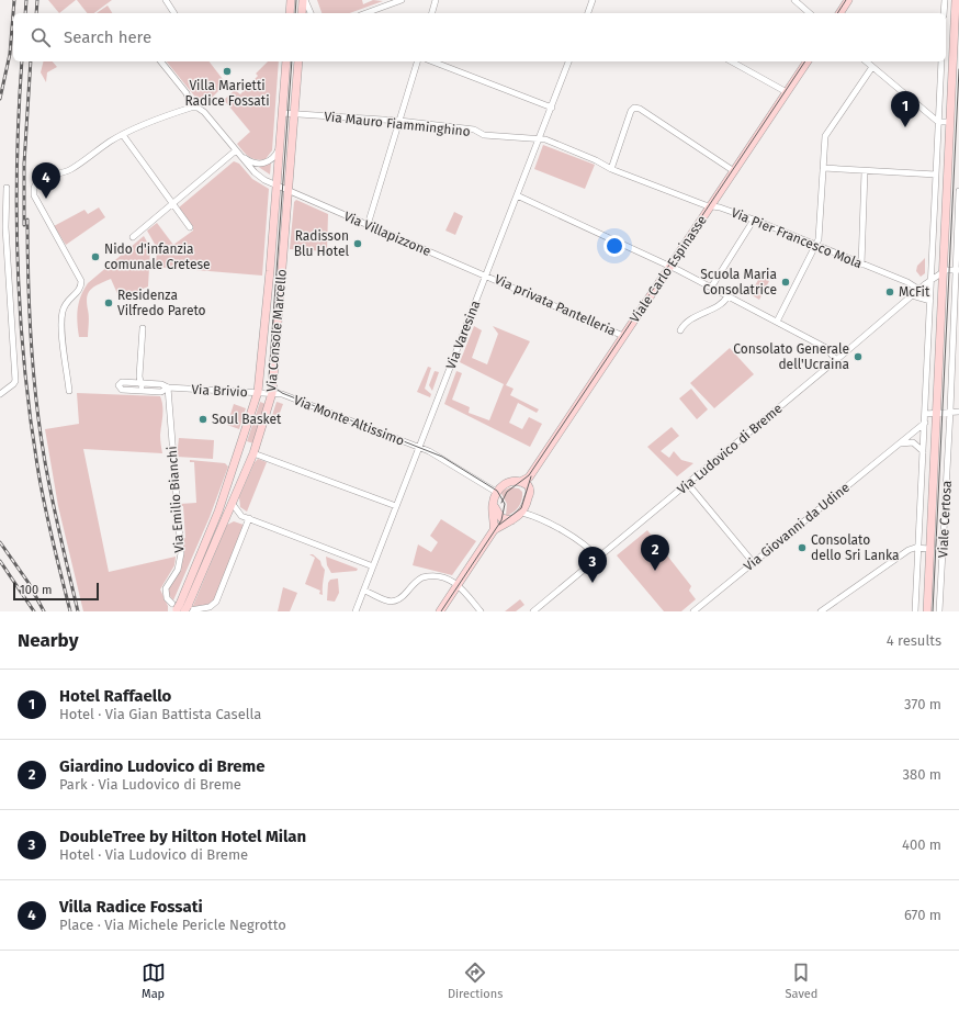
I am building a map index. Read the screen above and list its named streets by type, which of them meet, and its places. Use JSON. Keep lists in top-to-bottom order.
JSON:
{
  "streets": {
    "main road": ["Viale Carlo Espinasse", "Via Console Marcello", "Viale Certosa"],
    "street": [
      "Via Mauro Fiamminghino",
      "Via Villapizzone",
      "Via Pier Francesco Mola",
      "Via privata Pantelleria",
      "Via Varesina",
      "Via Brivio",
      "Via Monte Altissimo",
      "Via Ludovico di Breme",
      "Via Emilio Bianchi",
      "Via Giovanni da Udine"
    ]
  },
  "crossings": [
    ["Via Mauro Fiamminghino", "Via Pier Francesco Mola"],
    ["Via Mauro Fiamminghino", "Via Console Marcello"],
    ["Via Mauro Fiamminghino", "Via Varesina"],
    ["Via Villapizzone", "Via privata Pantelleria"],
    ["Via Villapizzone", "Via Console Marcello"],
    ["Via Villapizzone", "Via Varesina"],
    ["Via Pier Francesco Mola", "Viale Carlo Espinasse"],
    ["Via Pier Francesco Mola", "Via Varesina"],
    ["Via Pier Francesco Mola", "Via Ludovico di Breme"],
    ["Viale Carlo Espinasse", "Via privata Pantelleria"],
    ["Viale Carlo Espinasse", "Via Monte Altissimo"],
    ["Via privata Pantelleria", "Via Varesina"],
    ["Via Console Marcello", "Via Brivio"],
    ["Via Console Marcello", "Via Monte Altissimo"],
    ["Via Console Marcello", "Via Emilio Bianchi"],
    ["Via Varesina", "Via Monte Altissimo"],
    ["Via Brivio", "Via Monte Altissimo"],
    ["Via Brivio", "Via Emilio Bianchi"],
    ["Via Ludovico di Breme", "Viale Certosa"],
    ["Viale Certosa", "Via Giovanni da Udine"]
  ],
  "places": [
    "Villa Marietti Radice Fossati",
    "Radisson Blu Hotel",
    "Nido d'infanzia comunale Cretese",
    "Scuola Maria Consolatrice",
    "McFit",
    "Residenza Vilfredo Pareto",
    "Consolato Generale dell'Ucraina",
    "Soul Basket",
    "Consolato dello Sri Lanka"
  ],
  "scale_bar": "100 m",
  "page": {
    "search": "Search here",
    "pins": [
      "1",
      "4",
      "2",
      "3"
    ],
    "scale": "100 m",
    "heading": ["Nearby", "4 results"],
    "list": [
      {
        "mark": "1",
        "name": "Hotel Raffaello",
        "note": "Hotel · Via Gian Battista Casella",
        "value": "370 m"
      },
      {
        "mark": "2",
        "name": "Giardino Ludovico di Breme",
        "note": "Park · Via Ludovico di Breme",
        "value": "380 m"
      },
      {
        "mark": "3",
        "name": "DoubleTree by Hilton Hotel Milan",
        "note": "Hotel · Via Ludovico di Breme",
        "value": "400 m"
      },
      {
        "mark": "4",
        "name": "Villa Radice Fossati",
        "note": "Place · Via Michele Pericle Negrotto",
        "value": "670 m"
      }
    ],
    "nav": ["Map", "Directions", "Saved"]
  }
}
